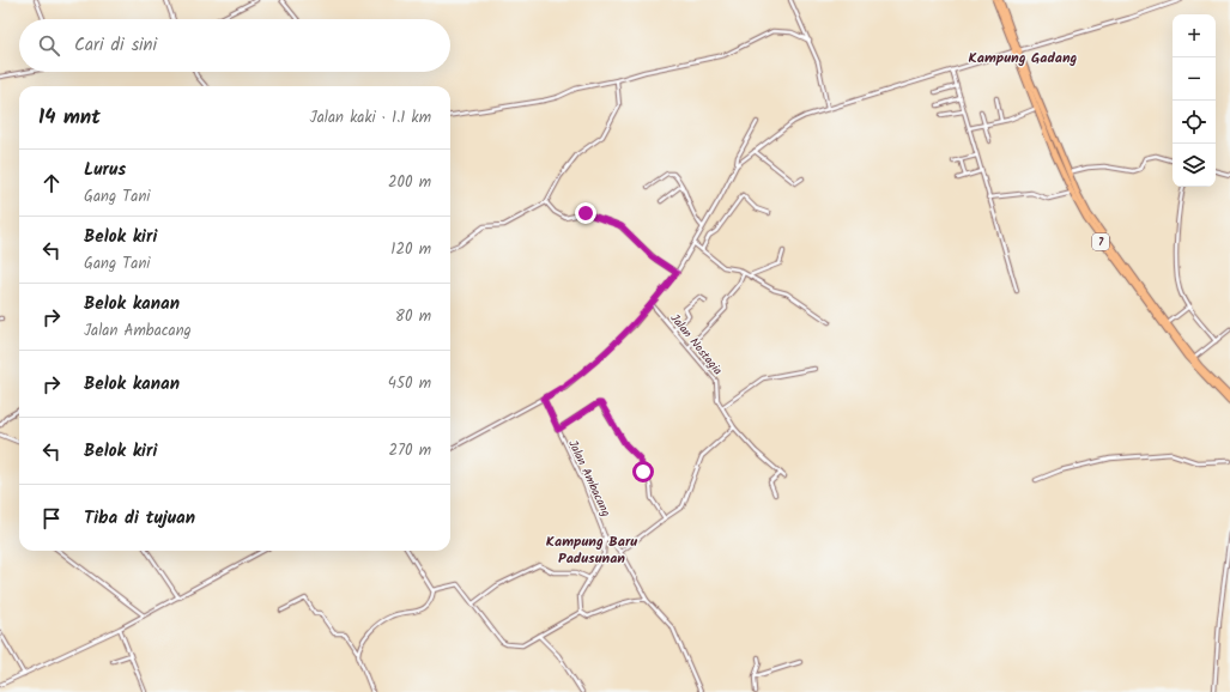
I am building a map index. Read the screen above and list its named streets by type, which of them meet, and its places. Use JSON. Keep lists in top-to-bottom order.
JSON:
{
  "streets": {
    "highway": ["7"],
    "street": ["Jalan Nostagia", "Jalan Ambacang"]
  },
  "districts": ["Kampung Gadang", "Kampung Baru Padusunan"],
  "page": {
    "map_buttons": ["+", "−"],
    "search": "Cari di sini",
    "heading": ["14 mnt", "Jalan kaki · 1.1 km"],
    "list": [
      ["Lurus", "Gang Tani", "200 m"],
      ["Belok kiri", "Gang Tani", "120 m"],
      ["Belok kanan", "Jalan Ambacang", "80 m"],
      ["Belok kanan", "450 m"],
      ["Belok kiri", "270 m"],
      "Tiba di tujuan"
    ]
  }
}
